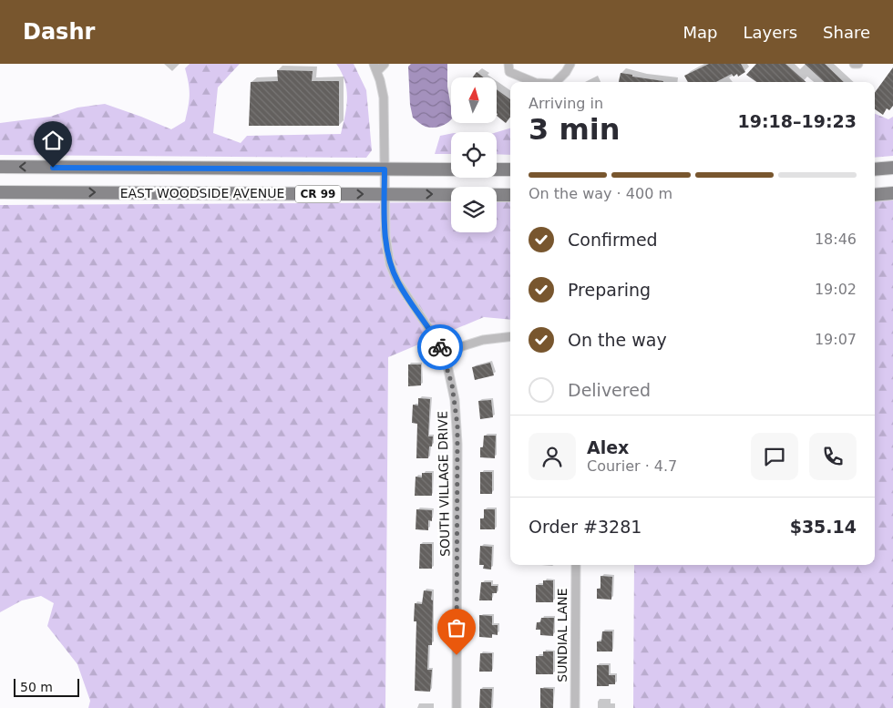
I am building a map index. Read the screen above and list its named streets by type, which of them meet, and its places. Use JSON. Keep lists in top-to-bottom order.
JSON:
{
  "streets": {
    "main road": ["EAST WOODSIDE AVENUE", "CR 99"],
    "street": ["SOUTH VILLAGE DRIVE", "SUNDIAL LANE"]
  },
  "crossings": [
    ["EAST WOODSIDE AVENUE", "SOUTH VILLAGE DRIVE"]
  ],
  "scale_bar": "50 m",
  "north": "top",
  "page": {
    "header": "Dashr",
    "nav": ["Map", "Layers", "Share"],
    "heading": ["3 min", "Arriving in", "19:18–19:23"],
    "panel": [
      "Alex",
      "Courier · 4.7",
      "Order #3281",
      "$35.14"
    ],
    "bar": "On the way · 400 m",
    "list": [
      ["Confirmed", "18:46"],
      ["Preparing", "19:02"],
      ["On the way", "19:07"],
      "Delivered"
    ],
    "scale": "50 m"
  }
}
